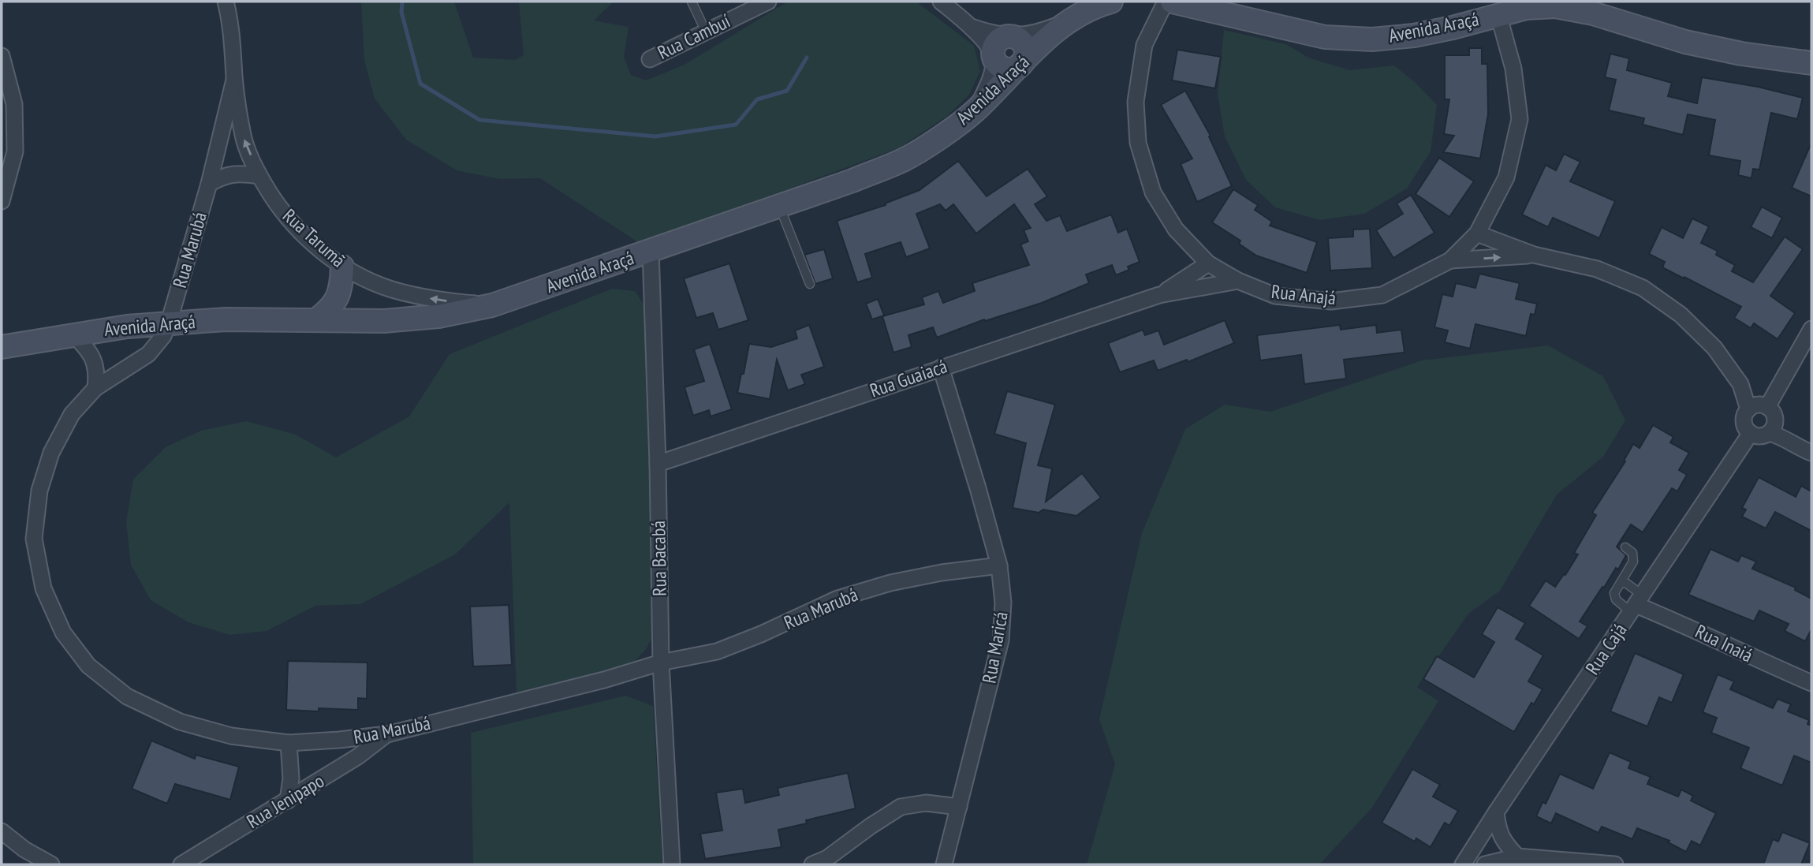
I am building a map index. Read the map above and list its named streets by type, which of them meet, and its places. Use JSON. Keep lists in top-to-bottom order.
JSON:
{
  "streets": {
    "street": [
      "Avenida Araçá",
      "Rua Cambuí",
      "Rua Tarumã",
      "Rua Marubá",
      "Rua Anajá",
      "Rua Guaiacá",
      "Rua Bacabá",
      "Rua Inaiá",
      "Rua Maricá",
      "Rua Cajá",
      "Rua Jenipapo"
    ]
  },
  "crossings": [
    ["Avenida Araçá", "Rua Tarumã"],
    ["Avenida Araçá", "Rua Marubá"],
    ["Avenida Araçá", "Rua Anajá"],
    ["Avenida Araçá", "Rua Bacabá"],
    ["Rua Tarumã", "Rua Marubá"],
    ["Rua Marubá", "Rua Bacabá"],
    ["Rua Marubá", "Rua Maricá"],
    ["Rua Marubá", "Rua Jenipapo"],
    ["Rua Anajá", "Rua Guaiacá"],
    ["Rua Guaiacá", "Rua Bacabá"],
    ["Rua Guaiacá", "Rua Maricá"],
    ["Rua Inaiá", "Rua Cajá"]
  ],
  "one_way": ["Rua Tarumã"]
}
